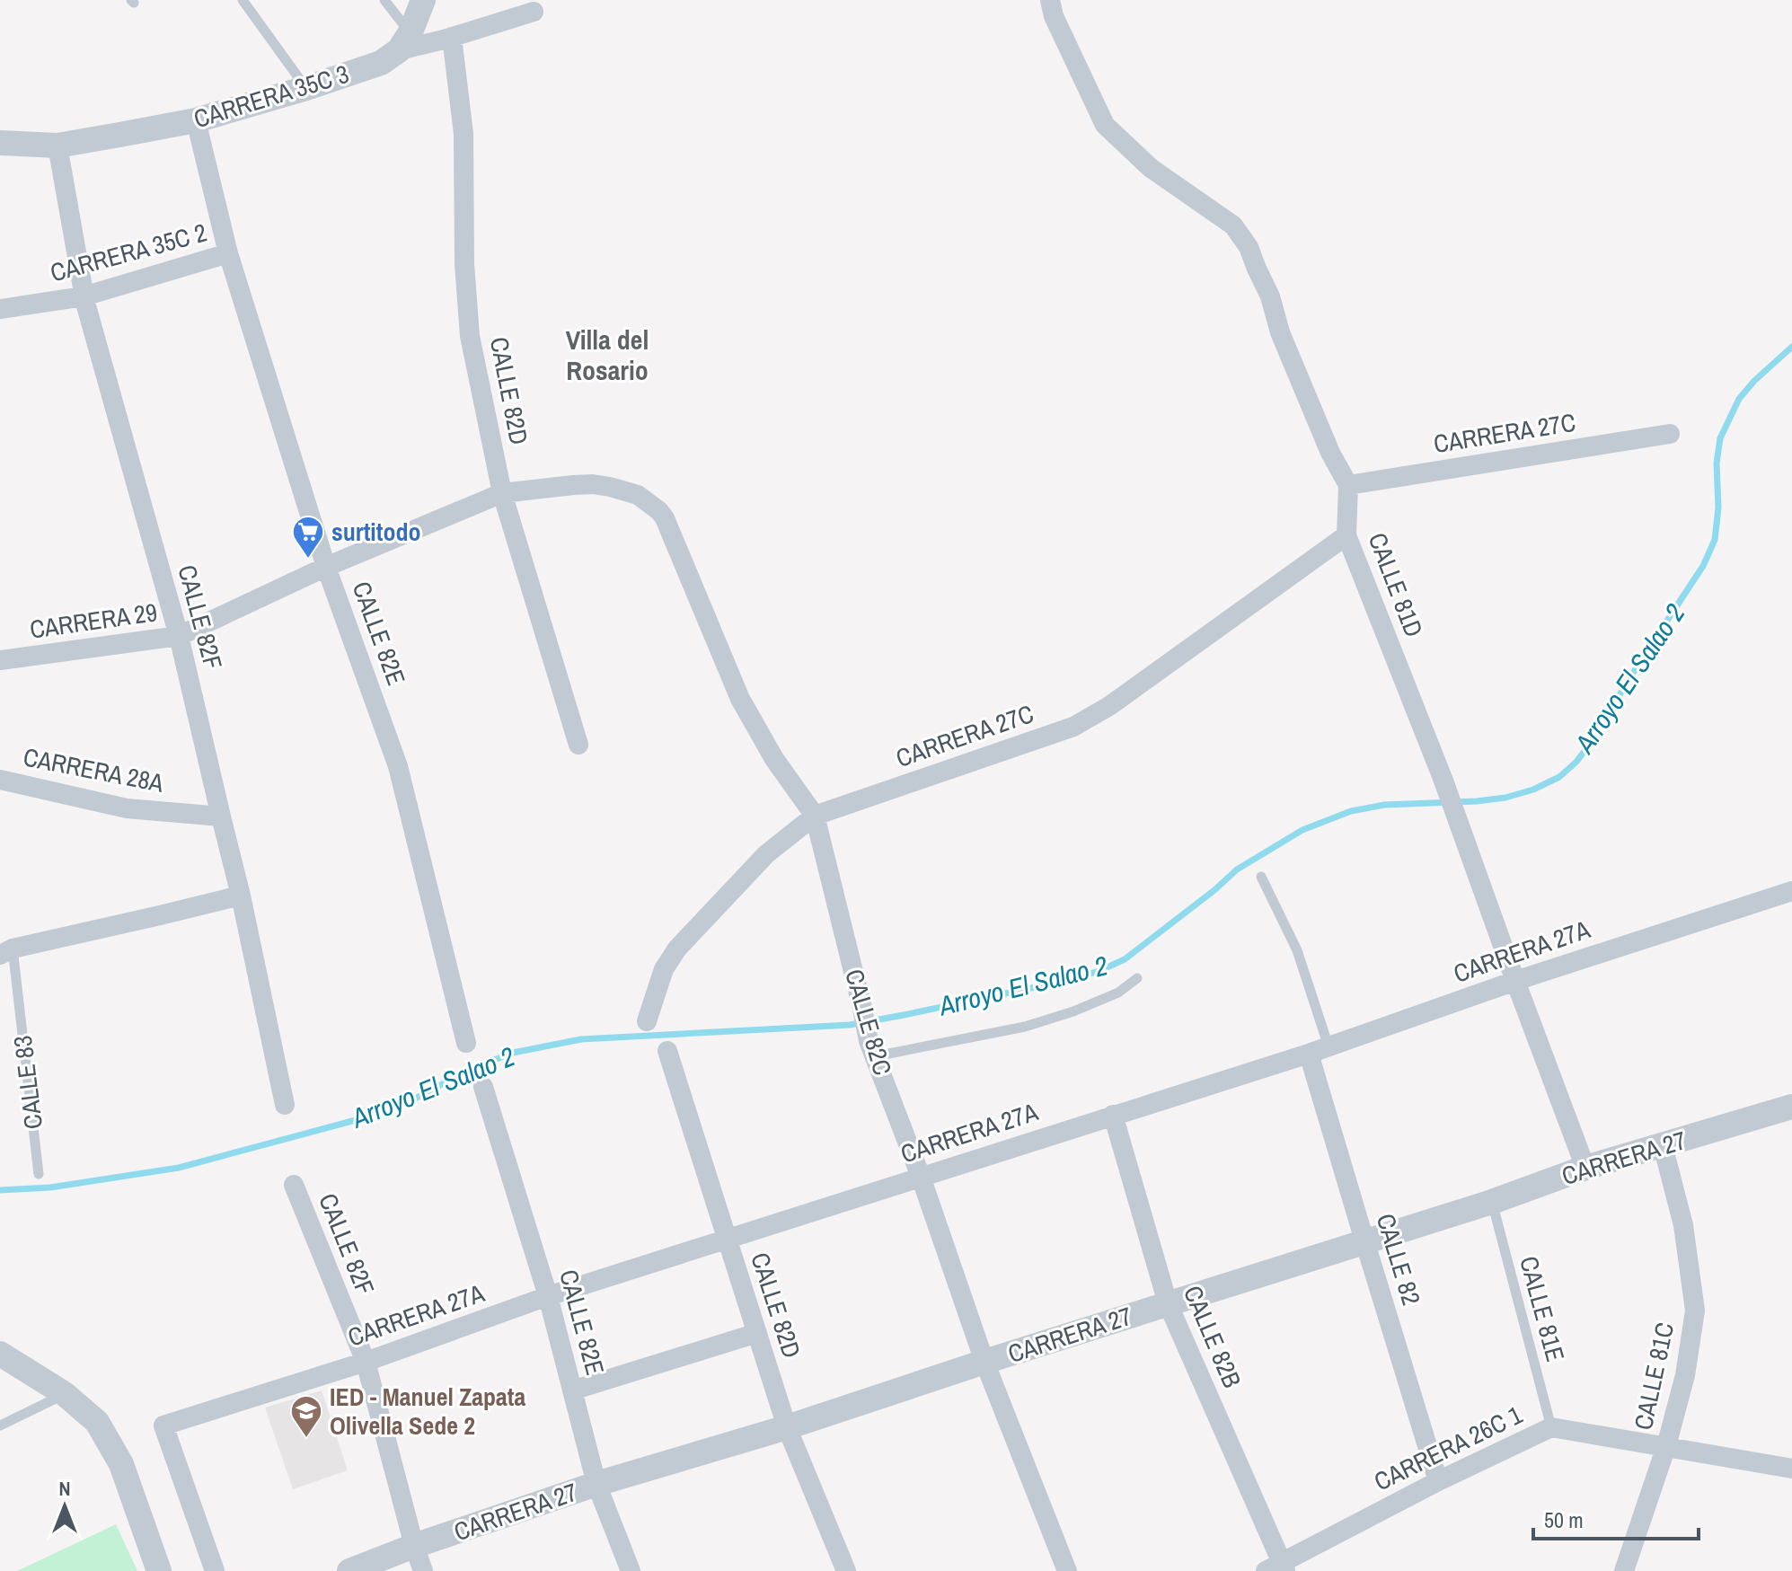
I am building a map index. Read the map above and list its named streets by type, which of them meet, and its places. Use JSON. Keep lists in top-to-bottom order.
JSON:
{
  "streets": {
    "street": [
      "CARRERA 35C 3",
      "CARRERA 35C 2",
      "CALLE 82D",
      "CARRERA 27C",
      "CALLE 81D",
      "CALLE 82F",
      "CARRERA 29",
      "CALLE 82E",
      "CARRERA 28A",
      "CARRERA 27A",
      "CALLE 82C",
      "CARRERA 27",
      "CALLE 82",
      "CALLE 82B",
      "CALLE 81C",
      "CARRERA 26C 1"
    ],
    "lane": ["CALLE 83", "CALLE 81E"]
  },
  "crossings": [
    ["CARRERA 35C 3", "CALLE 82D"],
    ["CARRERA 35C 3", "CALLE 82F"],
    ["CARRERA 35C 3", "CALLE 82E"],
    ["CARRERA 35C 2", "CALLE 82F"],
    ["CARRERA 35C 2", "CALLE 82E"],
    ["CALLE 82D", "CARRERA 29"],
    ["CALLE 82D", "CARRERA 27A"],
    ["CALLE 82D", "CARRERA 27"],
    ["CARRERA 27C", "CALLE 81D"],
    ["CARRERA 27C", "CALLE 82C"],
    ["CALLE 81D", "CARRERA 27A"],
    ["CALLE 81D", "CARRERA 27"],
    ["CALLE 82F", "CARRERA 29"],
    ["CALLE 82F", "CARRERA 28A"],
    ["CALLE 82F", "CARRERA 27A"],
    ["CALLE 82F", "CARRERA 27"],
    ["CARRERA 29", "CALLE 82E"],
    ["CARRERA 29", "CALLE 82C"],
    ["CALLE 82E", "CARRERA 27A"],
    ["CALLE 82E", "CARRERA 27"],
    ["CARRERA 27A", "CALLE 82C"],
    ["CARRERA 27A", "CALLE 82"],
    ["CARRERA 27A", "CALLE 82B"],
    ["CALLE 82C", "CARRERA 27"],
    ["CARRERA 27", "CALLE 82"],
    ["CARRERA 27", "CALLE 81E"],
    ["CARRERA 27", "CALLE 82B"],
    ["CARRERA 27", "CALLE 81C"],
    ["CALLE 82", "CARRERA 26C 1"],
    ["CALLE 81E", "CARRERA 26C 1"],
    ["CALLE 82B", "CARRERA 26C 1"],
    ["CALLE 81C", "CARRERA 26C 1"]
  ],
  "districts": ["Villa del Rosario"],
  "water": ["Arroyo El Salao 2"],
  "places": {
    "supermarket": ["surtitodo"],
    "school or university": ["IED - Manuel Zapata Olivella Sede 2"]
  },
  "scale_bar": "50 m",
  "north": "top"
}
